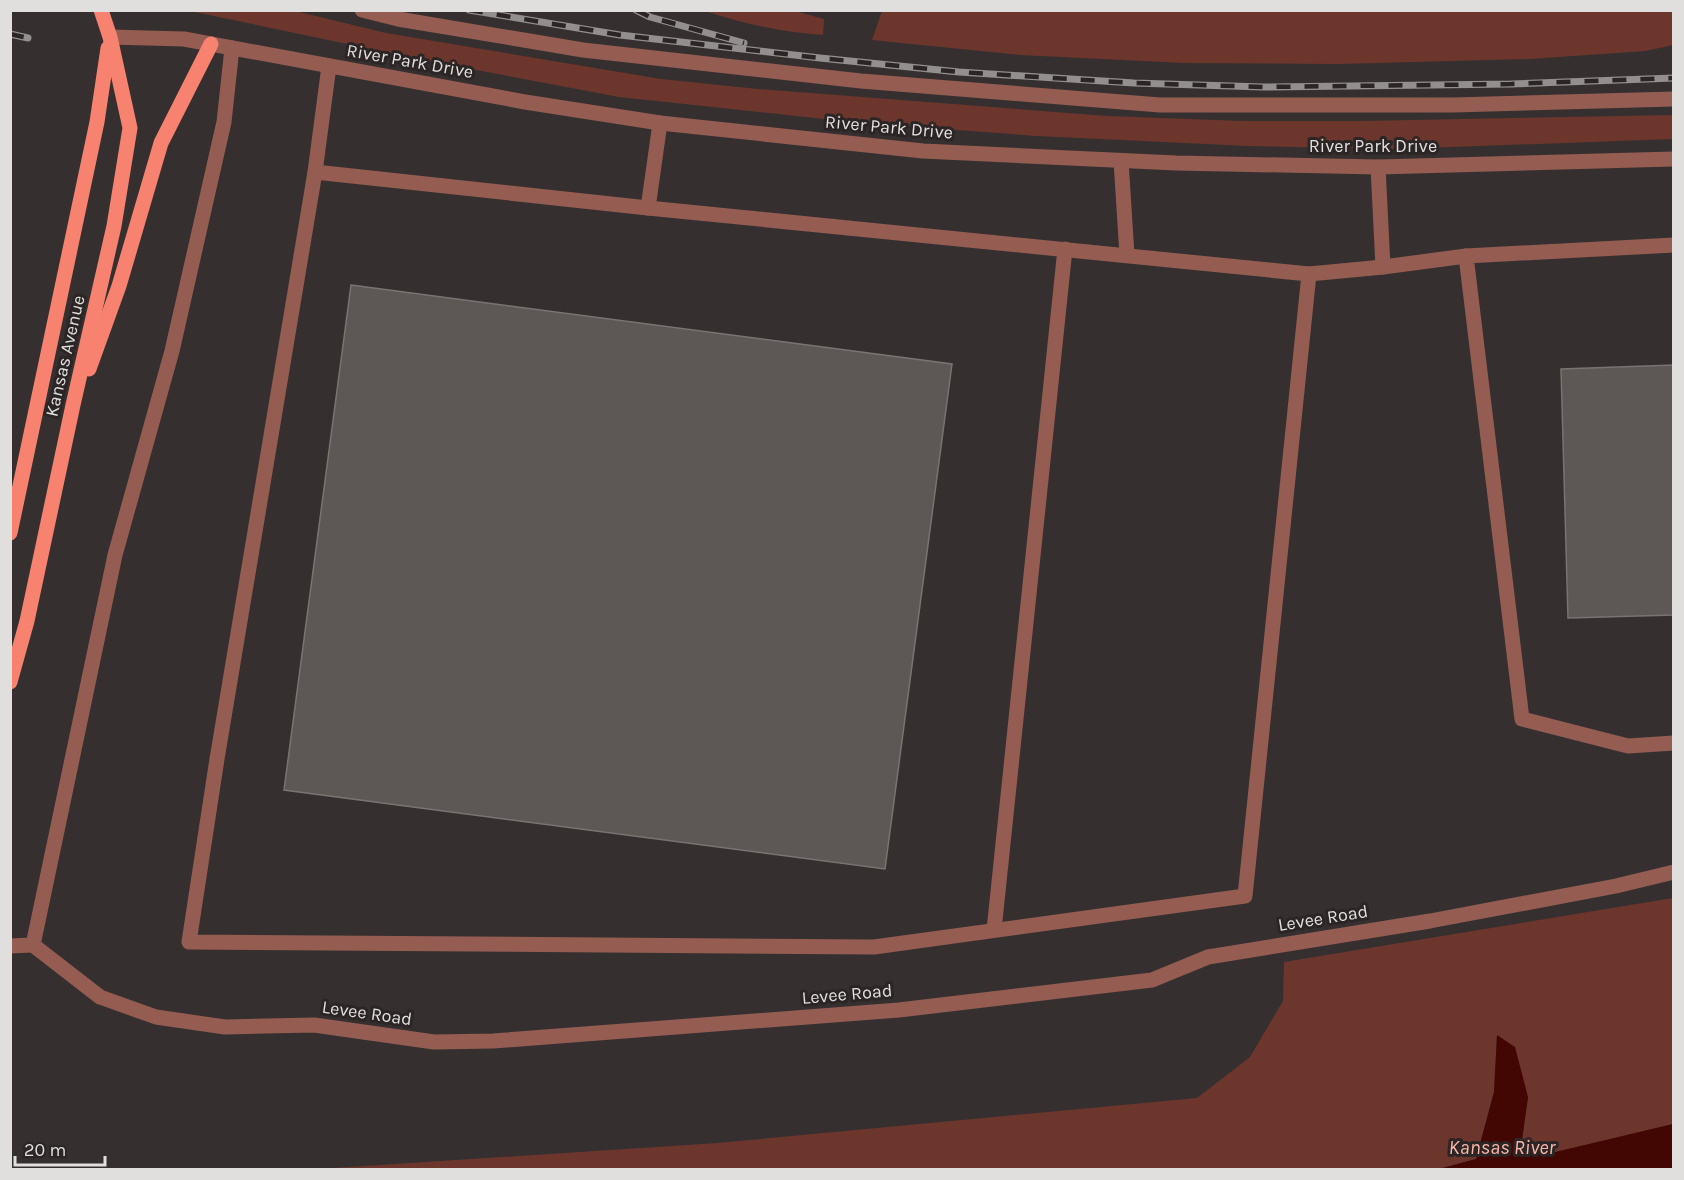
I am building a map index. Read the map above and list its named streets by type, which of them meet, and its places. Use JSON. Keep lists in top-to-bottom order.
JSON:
{
  "streets": {
    "main road": ["Kansas Avenue"],
    "street": ["River Park Drive", "Levee Road"]
  },
  "crossings": [
    ["River Park Drive", "Kansas Avenue"]
  ],
  "water": ["Kansas River"],
  "scale_bar": "20 m"
}
